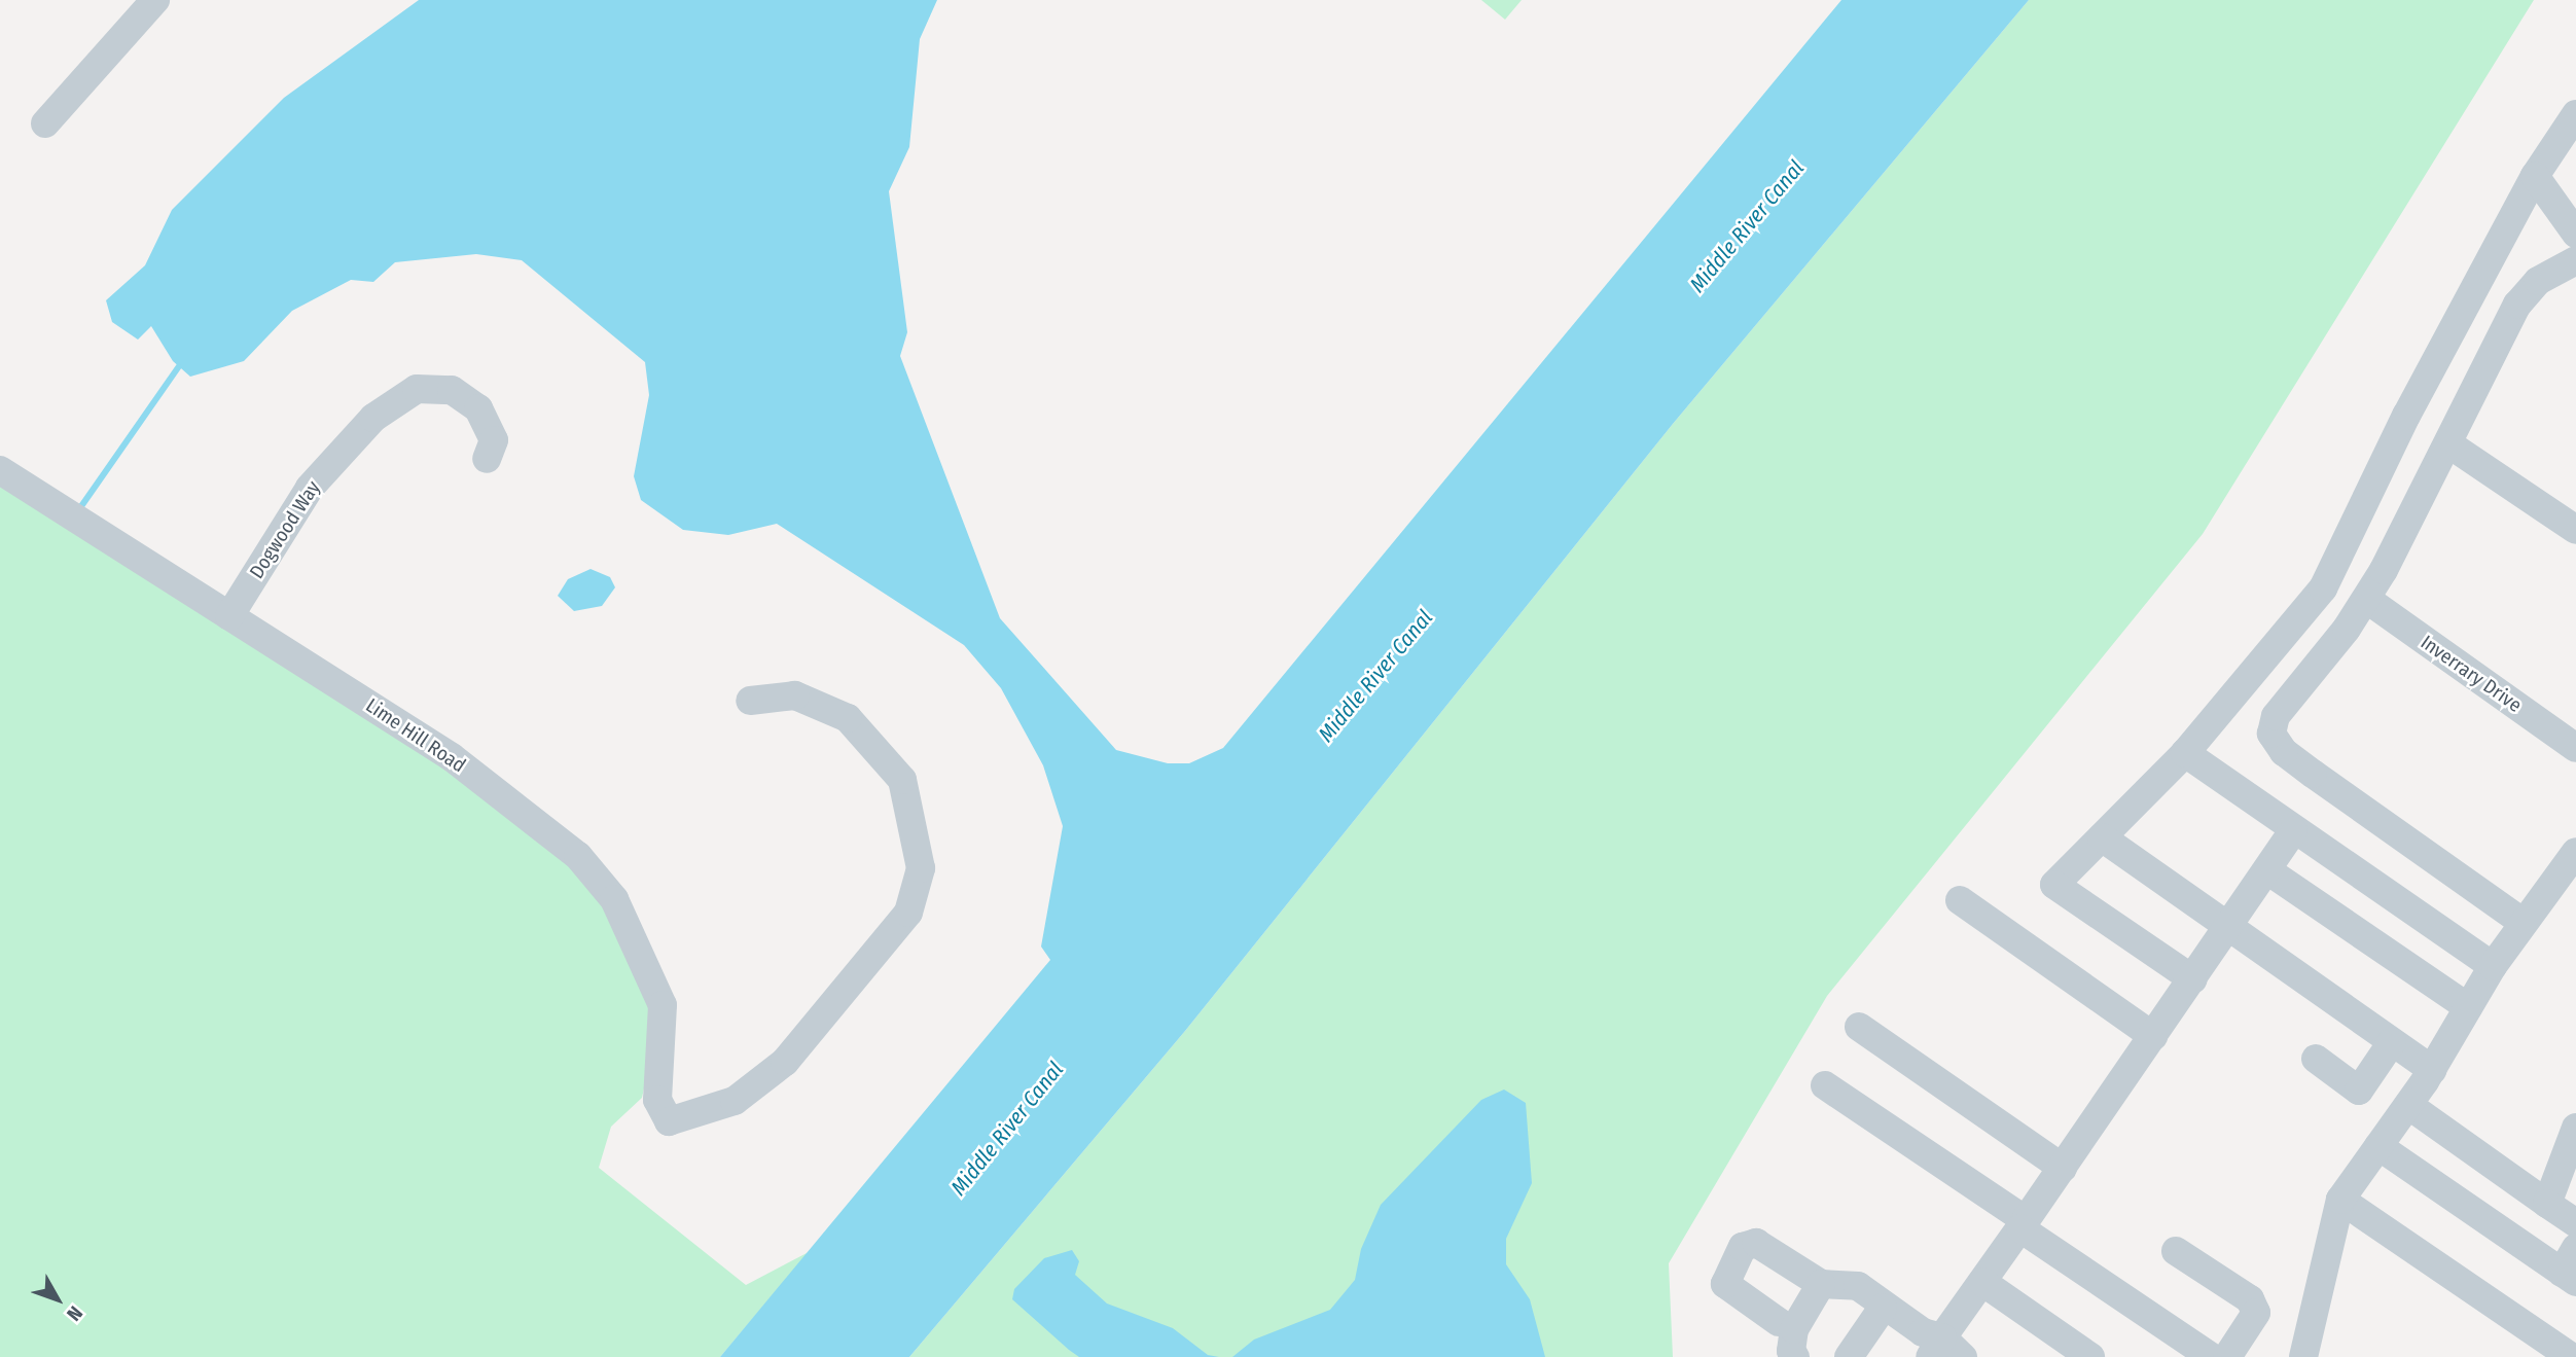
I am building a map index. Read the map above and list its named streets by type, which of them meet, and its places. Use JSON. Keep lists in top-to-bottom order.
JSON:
{
  "streets": {
    "street": ["Dogwood Way", "Inverrary Drive", "Lime Hill Road"]
  },
  "crossings": [
    ["Dogwood Way", "Lime Hill Road"]
  ],
  "water": ["Middle River Canal"],
  "north": "bottom right"
}
